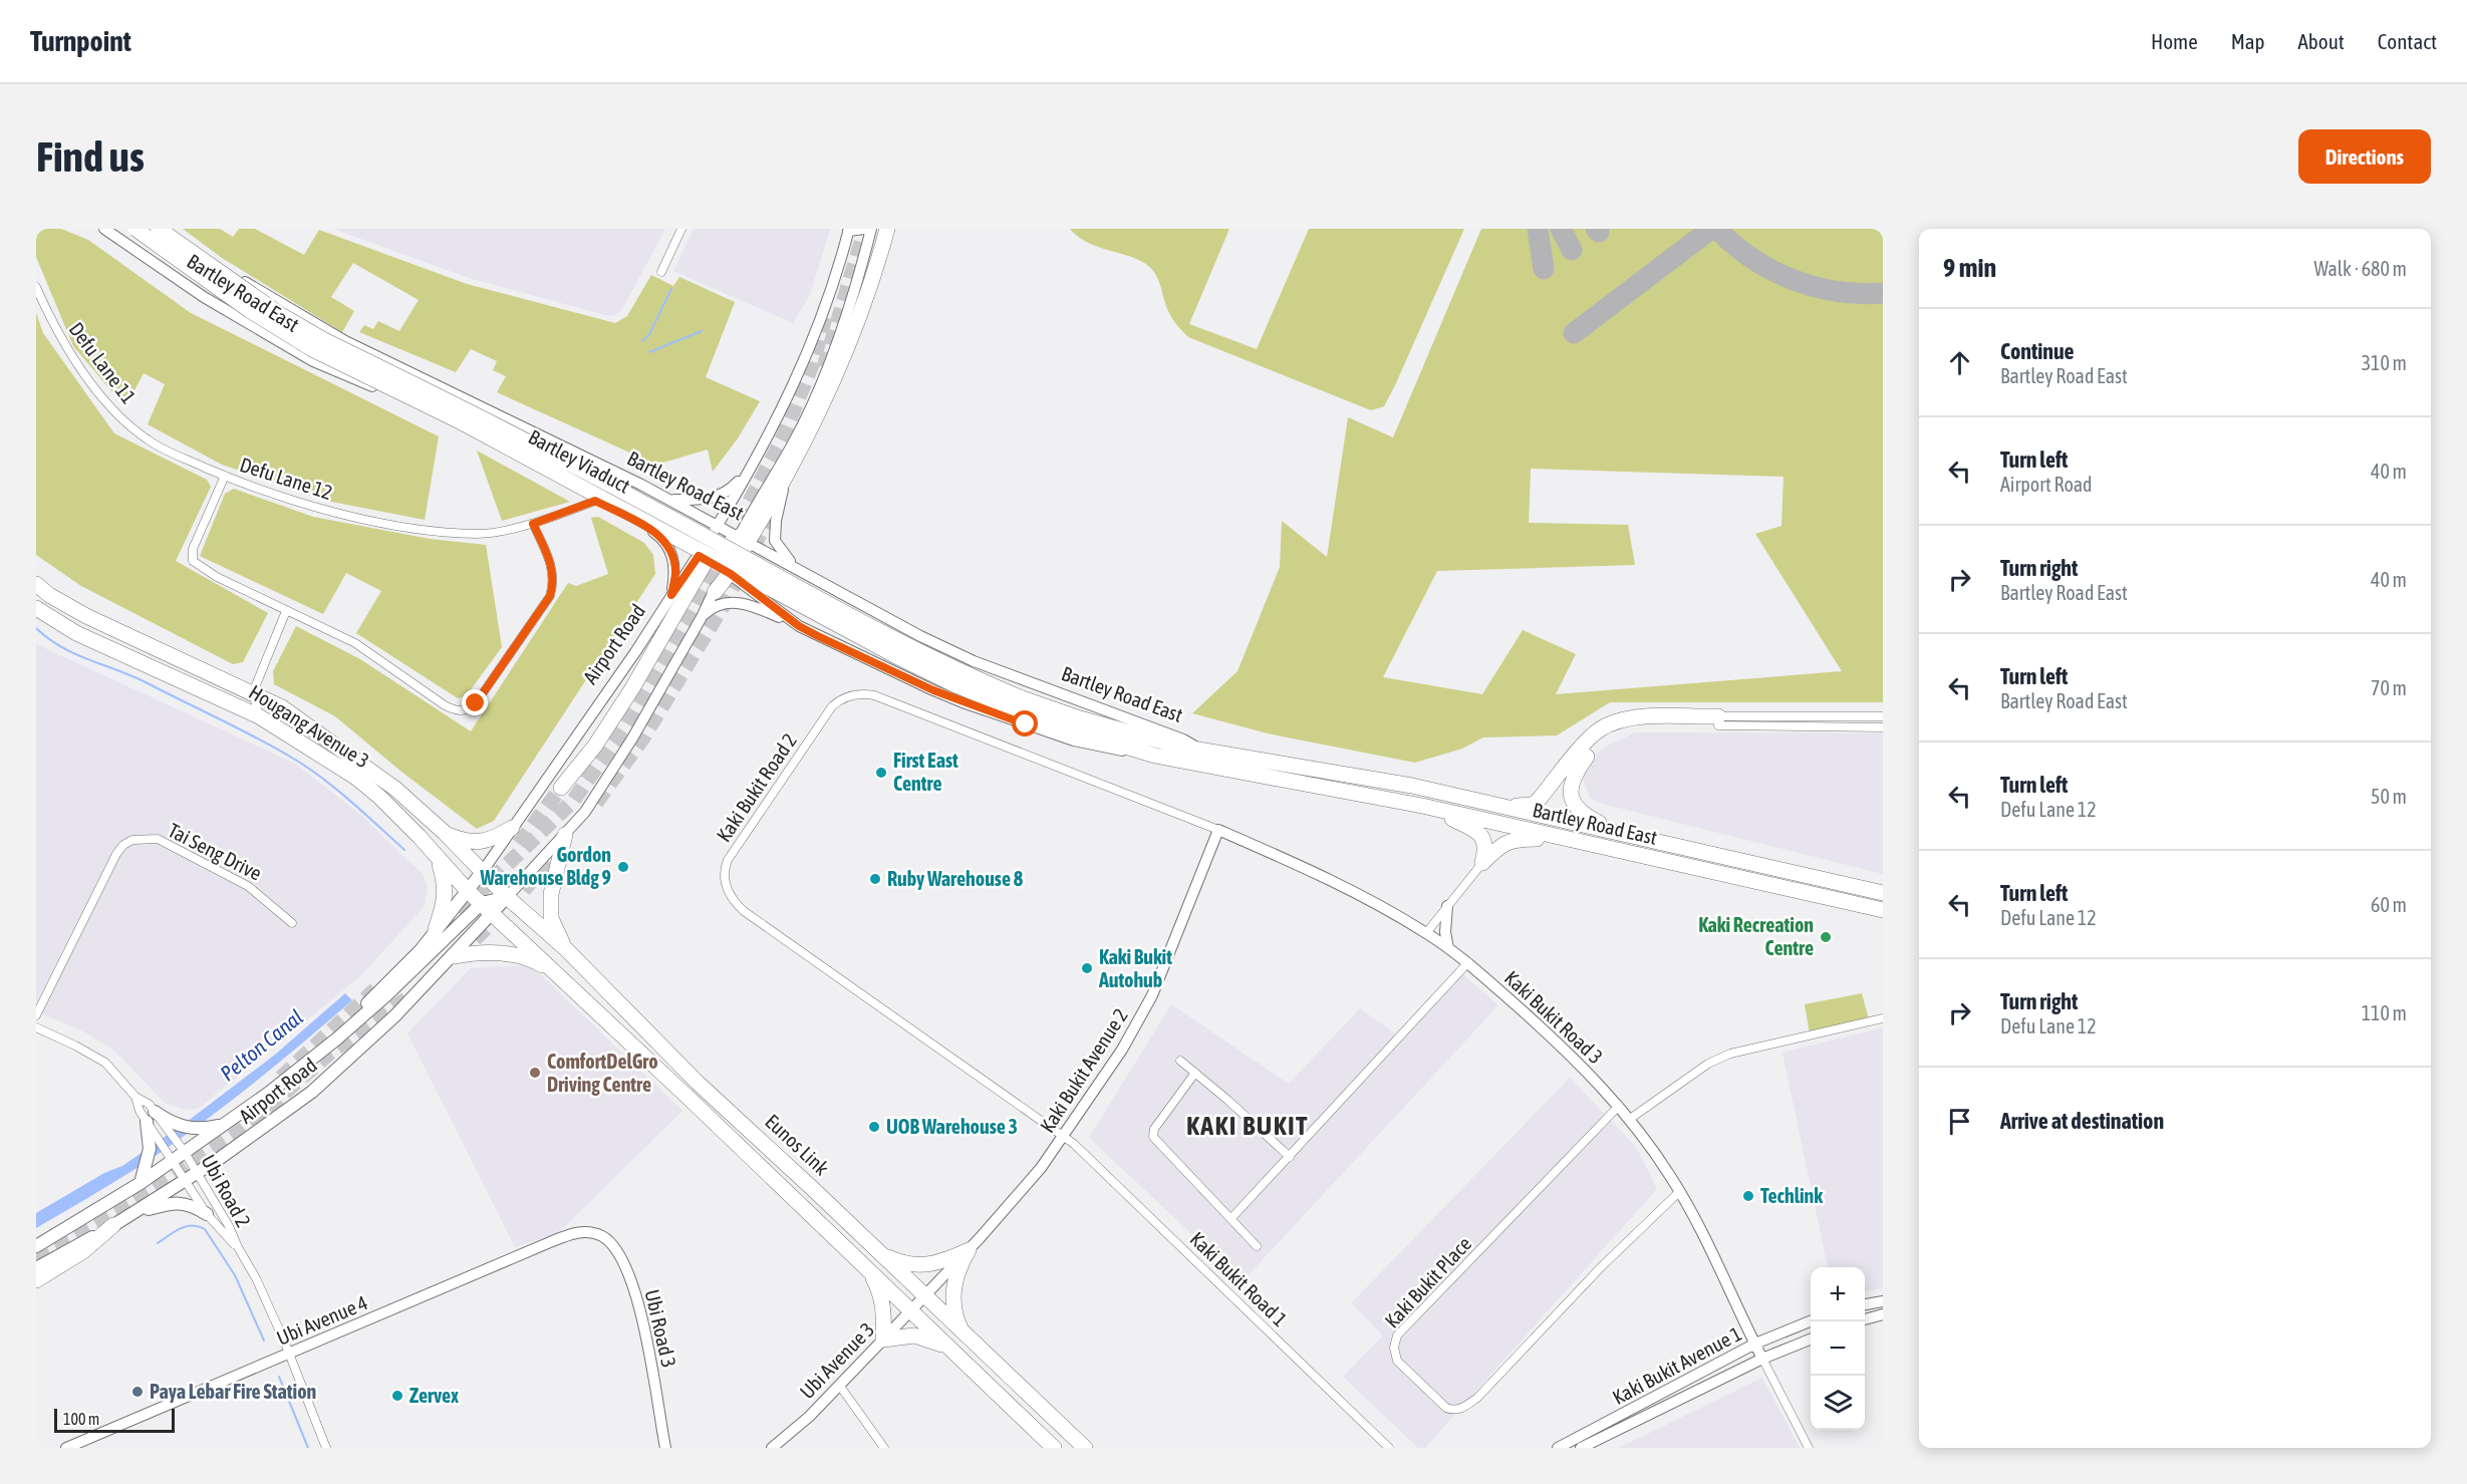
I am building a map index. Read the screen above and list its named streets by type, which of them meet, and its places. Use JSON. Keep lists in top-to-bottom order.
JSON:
{
  "streets": {
    "highway": [
      "Bartley Road East",
      "Bartley Viaduct",
      "Hougang Avenue 3",
      "Eunos Link"
    ],
    "main road": [
      "Airport Road",
      "Kaki Bukit Road 3",
      "Kaki Bukit Avenue 2",
      "Ubi Avenue 4",
      "Ubi Road 3",
      "Ubi Avenue 3",
      "Kaki Bukit Avenue 1"
    ],
    "street": [
      "Defu Lane 11",
      "Defu Lane 12",
      "Kaki Bukit Road 2",
      "Tai Seng Drive",
      "Ubi Road 2",
      "Kaki Bukit Road 1",
      "Kaki Bukit Place"
    ]
  },
  "crossings": [
    ["Bartley Road East", "Bartley Viaduct"],
    ["Bartley Road East", "Defu Lane 12"],
    ["Bartley Road East", "Airport Road"],
    ["Defu Lane 11", "Defu Lane 12"],
    ["Airport Road", "Hougang Avenue 3"],
    ["Airport Road", "Eunos Link"],
    ["Airport Road", "Ubi Road 2"],
    ["Hougang Avenue 3", "Eunos Link"],
    ["Kaki Bukit Road 2", "Kaki Bukit Road 3"],
    ["Kaki Bukit Road 2", "Kaki Bukit Avenue 2"],
    ["Kaki Bukit Road 2", "Kaki Bukit Road 1"],
    ["Kaki Bukit Road 3", "Kaki Bukit Avenue 2"],
    ["Kaki Bukit Road 3", "Kaki Bukit Place"],
    ["Kaki Bukit Road 3", "Kaki Bukit Avenue 1"],
    ["Kaki Bukit Avenue 2", "Eunos Link"],
    ["Kaki Bukit Avenue 2", "Kaki Bukit Road 1"],
    ["Kaki Bukit Avenue 2", "Ubi Avenue 3"],
    ["Eunos Link", "Ubi Avenue 3"],
    ["Ubi Road 2", "Ubi Avenue 4"],
    ["Ubi Avenue 4", "Ubi Road 3"]
  ],
  "districts": ["KAKI BUKIT"],
  "water": ["Pelton Canal"],
  "places": [
    "First East Centre",
    "Gordon Warehouse Bldg 9",
    "Ruby Warehouse 8",
    "Kaki Recreation Centre",
    "Kaki Bukit Autohub",
    "ComfortDelGro Driving Centre",
    "UOB Warehouse 3",
    "Techlink",
    "Paya Lebar Fire Station",
    "Zervex"
  ],
  "scale_bar": "100 m",
  "page": {
    "header": "Turnpoint",
    "nav": [
      "Home",
      "Map",
      "About",
      "Contact"
    ],
    "buttons": "Directions",
    "title": "Find us",
    "heading": ["9 min", "Walk · 680 m"],
    "list": [
      ["Continue", "Bartley Road East", "310 m"],
      ["Turn left", "Airport Road", "40 m"],
      ["Turn right", "Bartley Road East", "40 m"],
      ["Turn left", "Bartley Road East", "70 m"],
      ["Turn left", "Defu Lane 12", "50 m"],
      ["Turn left", "Defu Lane 12", "60 m"],
      ["Turn right", "Defu Lane 12", "110 m"],
      "Arrive at destination"
    ],
    "map_buttons": ["+", "−"],
    "scale": "100 m"
  }
}
